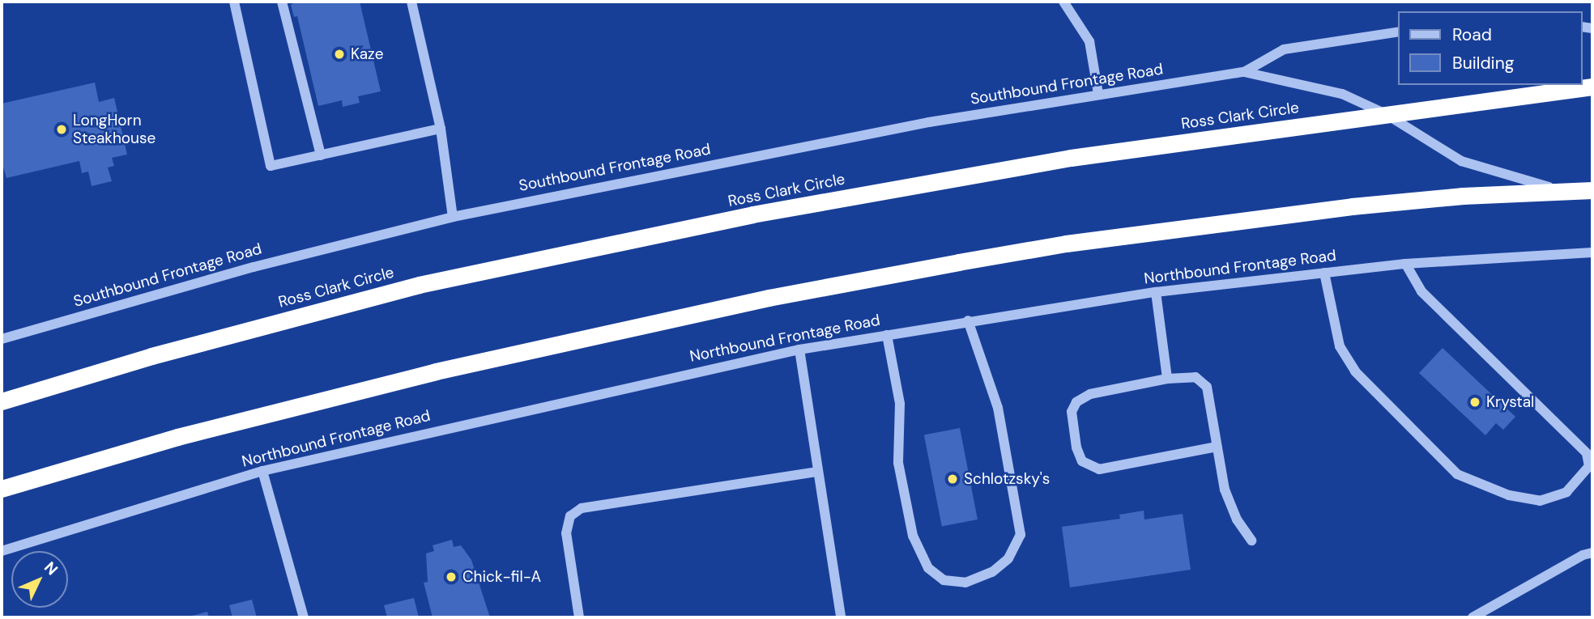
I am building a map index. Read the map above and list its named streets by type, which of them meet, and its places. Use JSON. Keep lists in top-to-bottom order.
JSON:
{
  "streets": {
    "highway": ["Ross Clark Circle"],
    "street": ["Southbound Frontage Road", "Northbound Frontage Road"]
  },
  "crossings": [
    ["Southbound Frontage Road", "Ross Clark Circle"]
  ],
  "places": [
    "Kaze",
    "LongHorn Steakhouse",
    "Krystal",
    "Schlotzsky's",
    "Chick-fil-A"
  ],
  "legend": ["Road", "Building"],
  "north": "top right"
}
